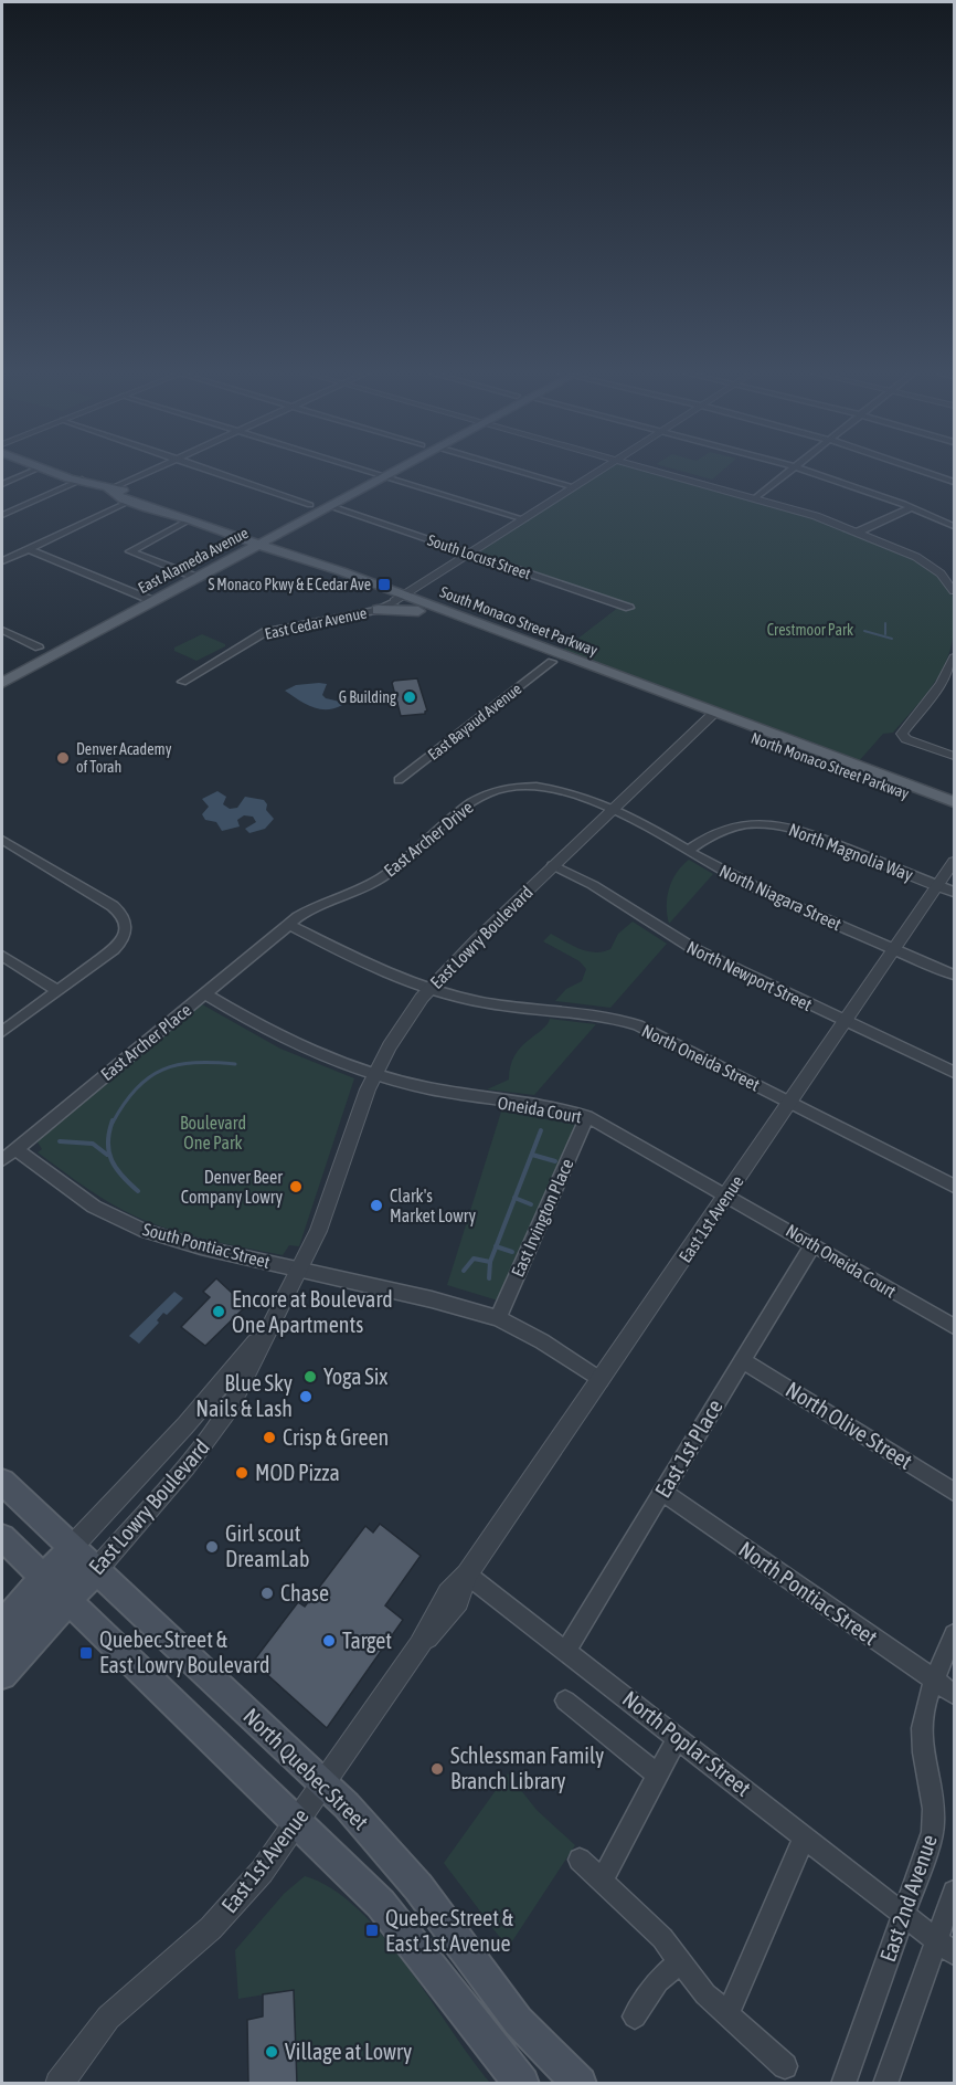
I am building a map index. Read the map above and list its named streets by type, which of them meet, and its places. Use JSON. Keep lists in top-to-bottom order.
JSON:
{
  "streets": {
    "main road": [
      "East Alameda Avenue",
      "South Monaco Street Parkway",
      "North Monaco Street Parkway",
      "East Lowry Boulevard",
      "North Quebec Street"
    ],
    "street": [
      "South Locust Street",
      "East Cedar Avenue",
      "East Bayaud Avenue",
      "East Archer Drive",
      "North Magnolia Way",
      "North Niagara Street",
      "North Newport Street",
      "East Archer Place",
      "North Oneida Street",
      "Oneida Court",
      "East Irvington Place",
      "East 1st Avenue",
      "South Pontiac Street",
      "North Oneida Court",
      "North Olive Street",
      "East 1st Place",
      "North Pontiac Street",
      "North Poplar Street",
      "East 2nd Avenue"
    ]
  },
  "crossings": [
    ["South Locust Street", "East Alameda Avenue"],
    ["South Locust Street", "East Cedar Avenue"],
    ["East Alameda Avenue", "South Monaco Street Parkway"],
    ["South Monaco Street Parkway", "East Cedar Avenue"],
    ["South Monaco Street Parkway", "East Bayaud Avenue"],
    ["South Monaco Street Parkway", "North Monaco Street Parkway"],
    ["South Monaco Street Parkway", "East Lowry Boulevard"],
    ["North Monaco Street Parkway", "East Lowry Boulevard"],
    ["East Archer Drive", "North Niagara Street"],
    ["East Archer Drive", "East Lowry Boulevard"],
    ["East Archer Drive", "East Archer Place"],
    ["East Archer Drive", "North Oneida Street"],
    ["North Magnolia Way", "North Niagara Street"],
    ["North Magnolia Way", "East 1st Avenue"],
    ["North Niagara Street", "East Lowry Boulevard"],
    ["North Niagara Street", "East 1st Avenue"],
    ["East Lowry Boulevard", "North Newport Street"],
    ["East Lowry Boulevard", "North Oneida Street"],
    ["East Lowry Boulevard", "Oneida Court"],
    ["East Lowry Boulevard", "South Pontiac Street"],
    ["East Lowry Boulevard", "North Quebec Street"],
    ["North Newport Street", "East 1st Avenue"],
    ["East Archer Place", "North Oneida Street"],
    ["East Archer Place", "Oneida Court"],
    ["East Archer Place", "South Pontiac Street"],
    ["North Oneida Street", "East 1st Avenue"],
    ["Oneida Court", "East Irvington Place"],
    ["Oneida Court", "East 1st Avenue"],
    ["Oneida Court", "North Oneida Court"],
    ["East 1st Avenue", "North Oneida Court"],
    ["East 1st Avenue", "North Poplar Street"],
    ["East 1st Avenue", "North Quebec Street"],
    ["North Oneida Court", "East 1st Place"],
    ["North Olive Street", "East 1st Place"],
    ["East 1st Place", "North Pontiac Street"],
    ["East 1st Place", "North Poplar Street"],
    ["North Pontiac Street", "East 2nd Avenue"],
    ["North Poplar Street", "East 2nd Avenue"]
  ],
  "parks": ["Crestmoor Park", "Boulevard One Park"],
  "places": {
    "transit": ["S Monaco Pkwy & E Cedar Ave", "Quebec Street & East Lowry Boulevard", "Quebec Street & East 1st Avenue"],
    "other": [
      "G Building",
      "Denver Academy of Torah",
      "Denver Beer Company Lowry",
      "Clark's Market Lowry",
      "Encore at Boulevard One Apartments",
      "Yoga Six",
      "Blue Sky Nails & Lash",
      "Crisp & Green",
      "MOD Pizza",
      "Girl scout DreamLab",
      "Chase",
      "Target",
      "Schlessman Family Branch Library",
      "Village at Lowry"
    ]
  }
}
